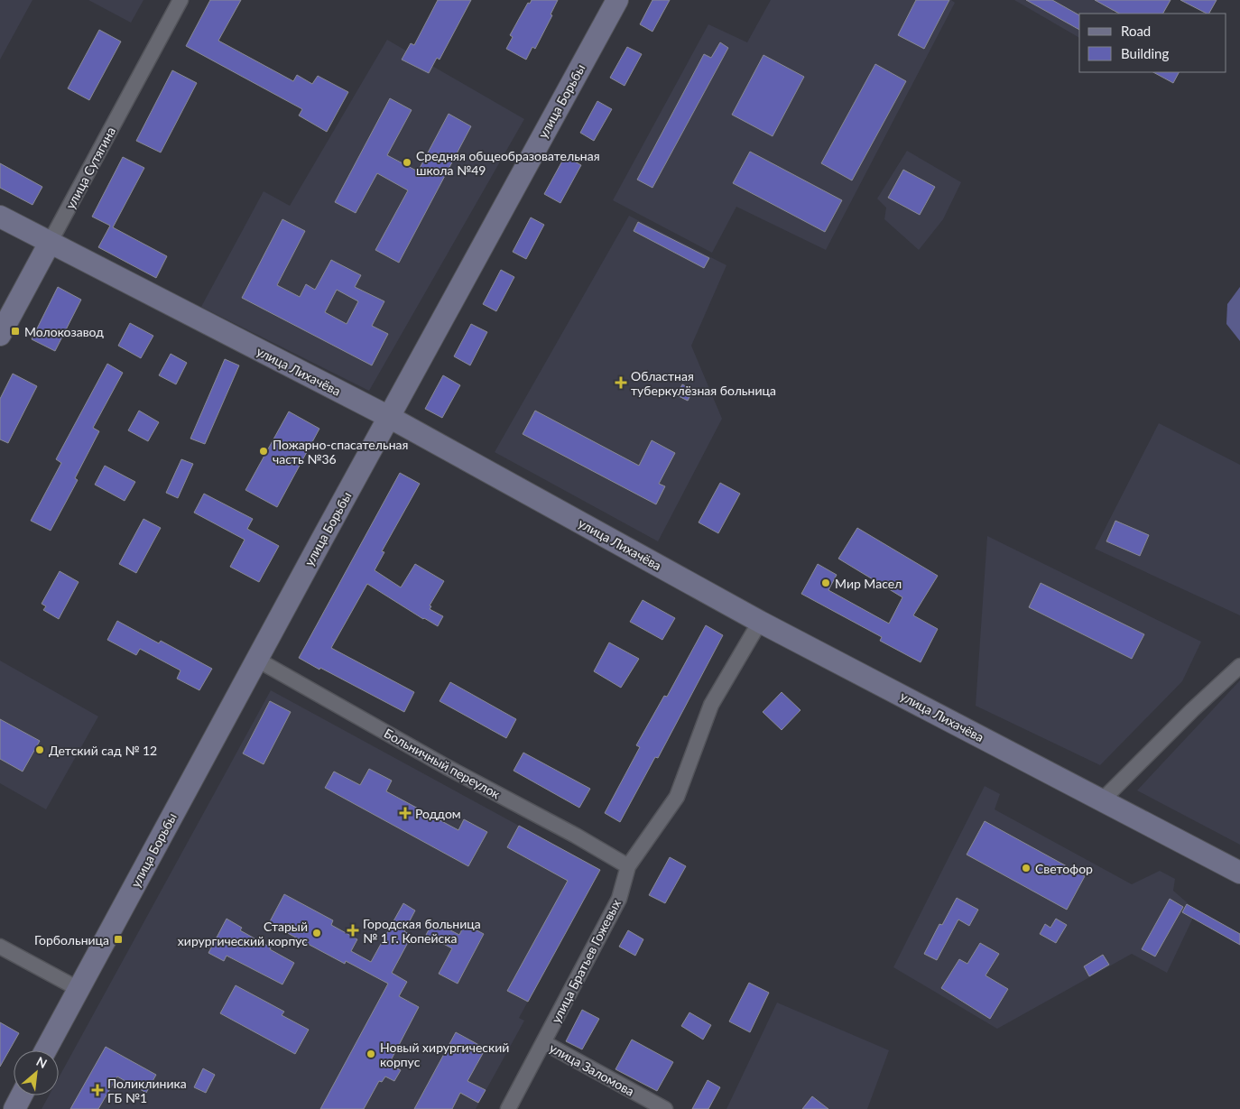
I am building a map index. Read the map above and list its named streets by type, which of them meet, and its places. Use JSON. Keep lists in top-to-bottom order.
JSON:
{
  "streets": {
    "main road": ["улица Борьбы", "улица Сутягина", "улица Лихачёва"],
    "street": ["Больничный переулок", "улица Братьев Гожевых", "улица Заломова"]
  },
  "crossings": [
    ["улица Борьбы", "улица Лихачёва"],
    ["улица Борьбы", "Больничный переулок"],
    ["улица Сутягина", "улица Лихачёва"],
    ["улица Лихачёва", "улица Братьев Гожевых"],
    ["Больничный переулок", "улица Братьев Гожевых"],
    ["улица Братьев Гожевых", "улица Заломова"]
  ],
  "places": {
    "other": [
      "Средняя общеобразовательная школа №49",
      "Пожарно-спасательная часть №36",
      "Мир Масел",
      "Детский сад № 12",
      "Светофор",
      "Старый хирургический корпус",
      "Новый хирургический корпус"
    ],
    "transit": ["Молокозавод", "Горбольница"],
    "health": [
      "Областная туберкулёзная больница",
      "Роддом",
      "Городская больница № 1 г. Копейска",
      "Поликлиника ГБ №1"
    ]
  },
  "legend": ["Road", "Building"],
  "north": "top right"
}
